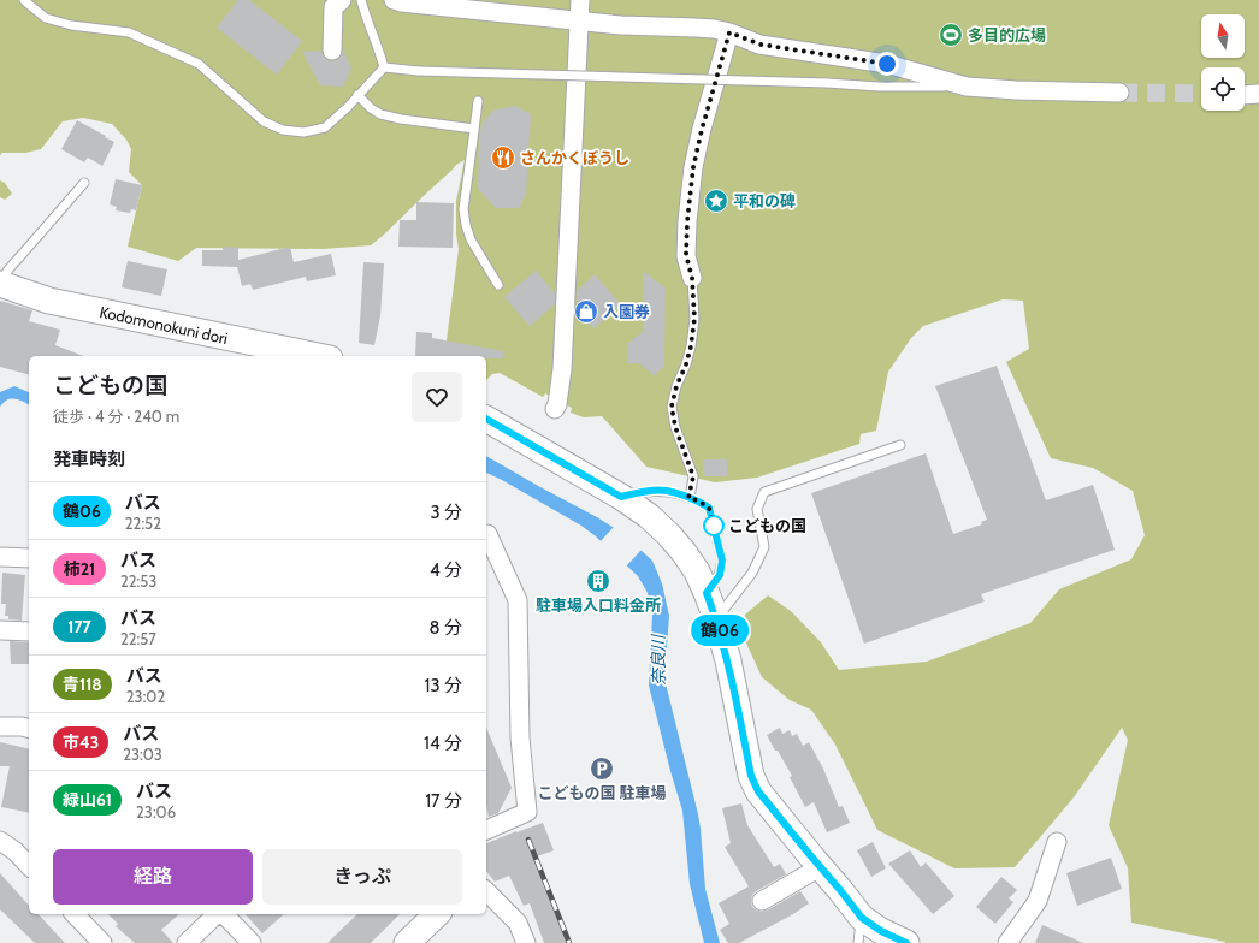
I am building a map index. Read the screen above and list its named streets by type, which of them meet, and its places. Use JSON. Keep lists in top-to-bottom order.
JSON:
{
  "streets": {
    "main road": ["Kodomonokuni dori"]
  },
  "water": ["奈良川"],
  "places": {
    "sports": ["多目的広場"],
    "restaurant": ["さんかくぼうし"],
    "place": ["平和の碑"],
    "shop": ["入園券"],
    "other": ["こどもの国"],
    "building": ["駐車場入口料金所"],
    "parking": ["こどもの国 駐車場"]
  },
  "lines": ["bus line 鶴06"],
  "north": "top",
  "page": {
    "on_map": "鶴06",
    "heading": [
      ["こどもの国", "徒歩 · 4 分 · 240 m"],
      "発車時刻"
    ],
    "list": [
      {
        "mark": "鶴06",
        "name": "バス",
        "note": "22:52",
        "value": "3 分"
      },
      {
        "mark": "柿21",
        "name": "バス",
        "note": "22:53",
        "value": "4 分"
      },
      {
        "mark": "177",
        "name": "バス",
        "note": "22:57",
        "value": "8 分"
      },
      {
        "mark": "青118",
        "name": "バス",
        "note": "23:02",
        "value": "13 分"
      },
      {
        "mark": "市43",
        "name": "バス",
        "note": "23:03",
        "value": "14 分"
      },
      {
        "mark": "緑山61",
        "name": "バス",
        "note": "23:06",
        "value": "17 分"
      }
    ],
    "buttons": ["経路", "きっぷ"]
  }
}
